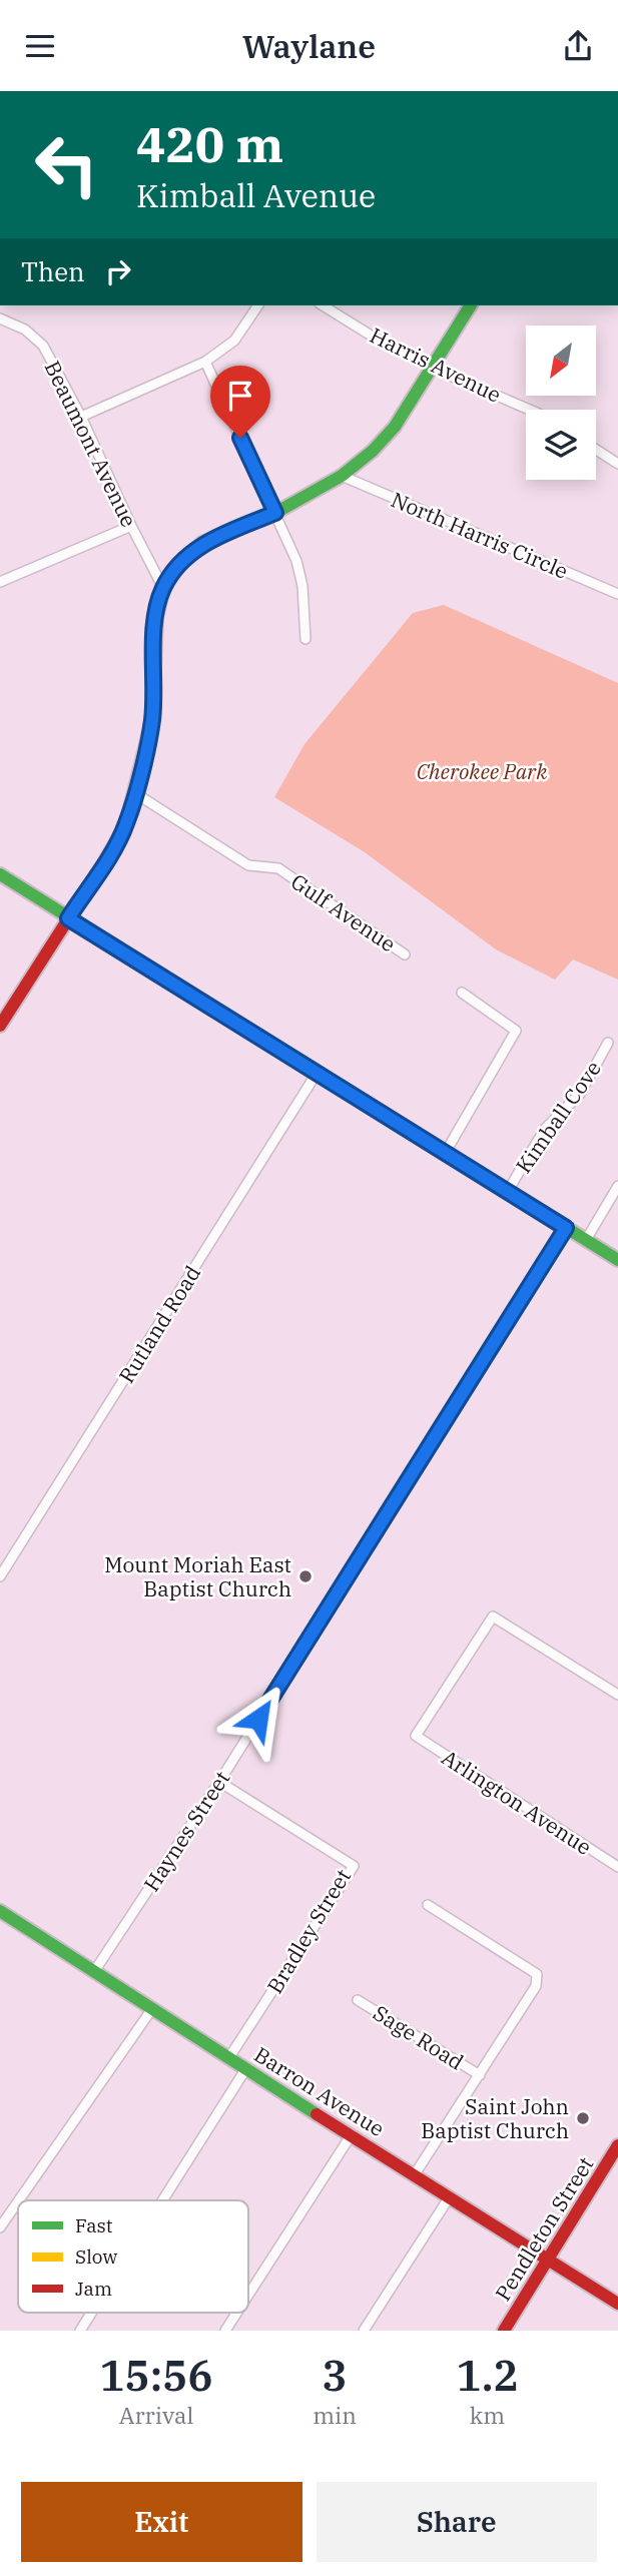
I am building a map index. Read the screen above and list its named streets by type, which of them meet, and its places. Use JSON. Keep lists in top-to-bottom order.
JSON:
{
  "streets": {
    "main road": ["Barron Avenue", "Pendleton Street"],
    "street": [
      "Harris Avenue",
      "Beaumont Avenue",
      "North Harris Circle",
      "Gulf Avenue",
      "Kimball Cove",
      "Rutland Road",
      "Arlington Avenue",
      "Haynes Street",
      "Bradley Street",
      "Sage Road"
    ]
  },
  "crossings": [
    ["Haynes Street", "Bradley Street"],
    ["Haynes Street", "Barron Avenue"],
    ["Bradley Street", "Barron Avenue"],
    ["Barron Avenue", "Pendleton Street"]
  ],
  "parks": ["Cherokee Park"],
  "places": ["Mount Moriah East Baptist Church", "Saint John Baptist Church"],
  "legend": ["Fast", "Slow", "Jam"],
  "north": "bottom left",
  "page": {
    "header": "Waylane",
    "turn": ["420 m", "Kimball Avenue"],
    "then": "Then",
    "eta": [
      "15:56",
      "Arrival",
      "3",
      "min",
      "1.2",
      "km"
    ],
    "buttons": ["Exit", "Share"]
  }
}
